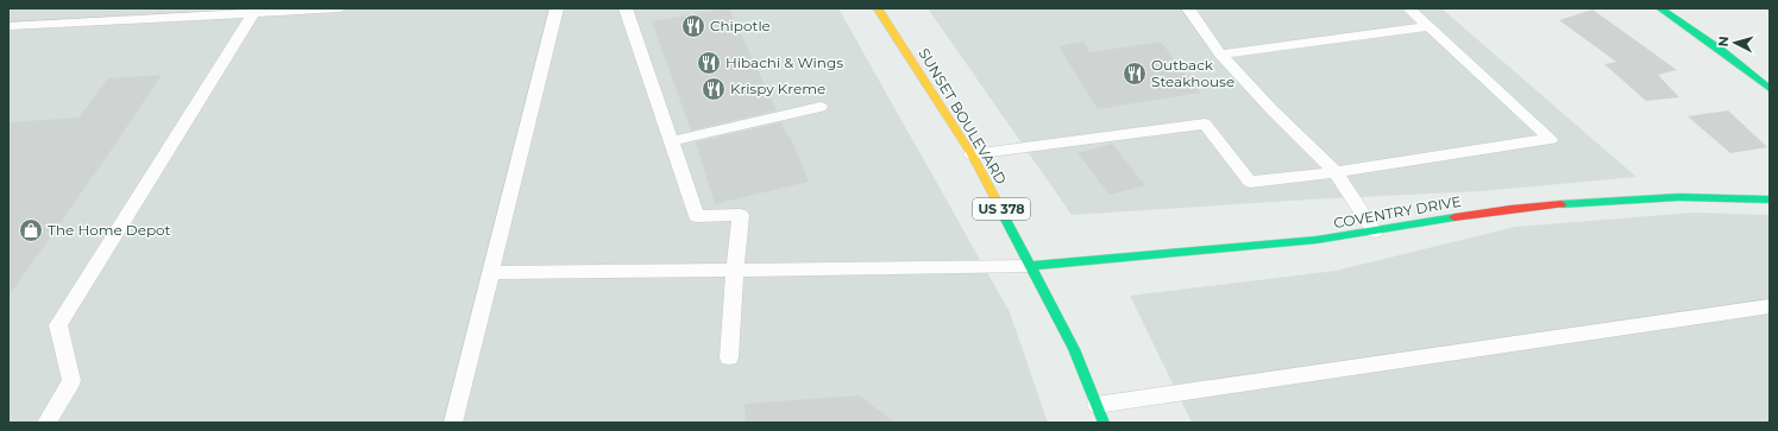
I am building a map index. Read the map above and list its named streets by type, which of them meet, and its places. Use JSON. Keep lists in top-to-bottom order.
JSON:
{
  "streets": {
    "street": ["SUNSET BOULEVARD", "US 378", "COVENTRY DRIVE"]
  },
  "crossings": [
    ["SUNSET BOULEVARD", "COVENTRY DRIVE"]
  ],
  "places": {
    "restaurant": [
      "Chipotle",
      "Hibachi & Wings",
      "Outback Steakhouse",
      "Krispy Kreme"
    ],
    "shop": ["The Home Depot"]
  },
  "north": "left"
}
